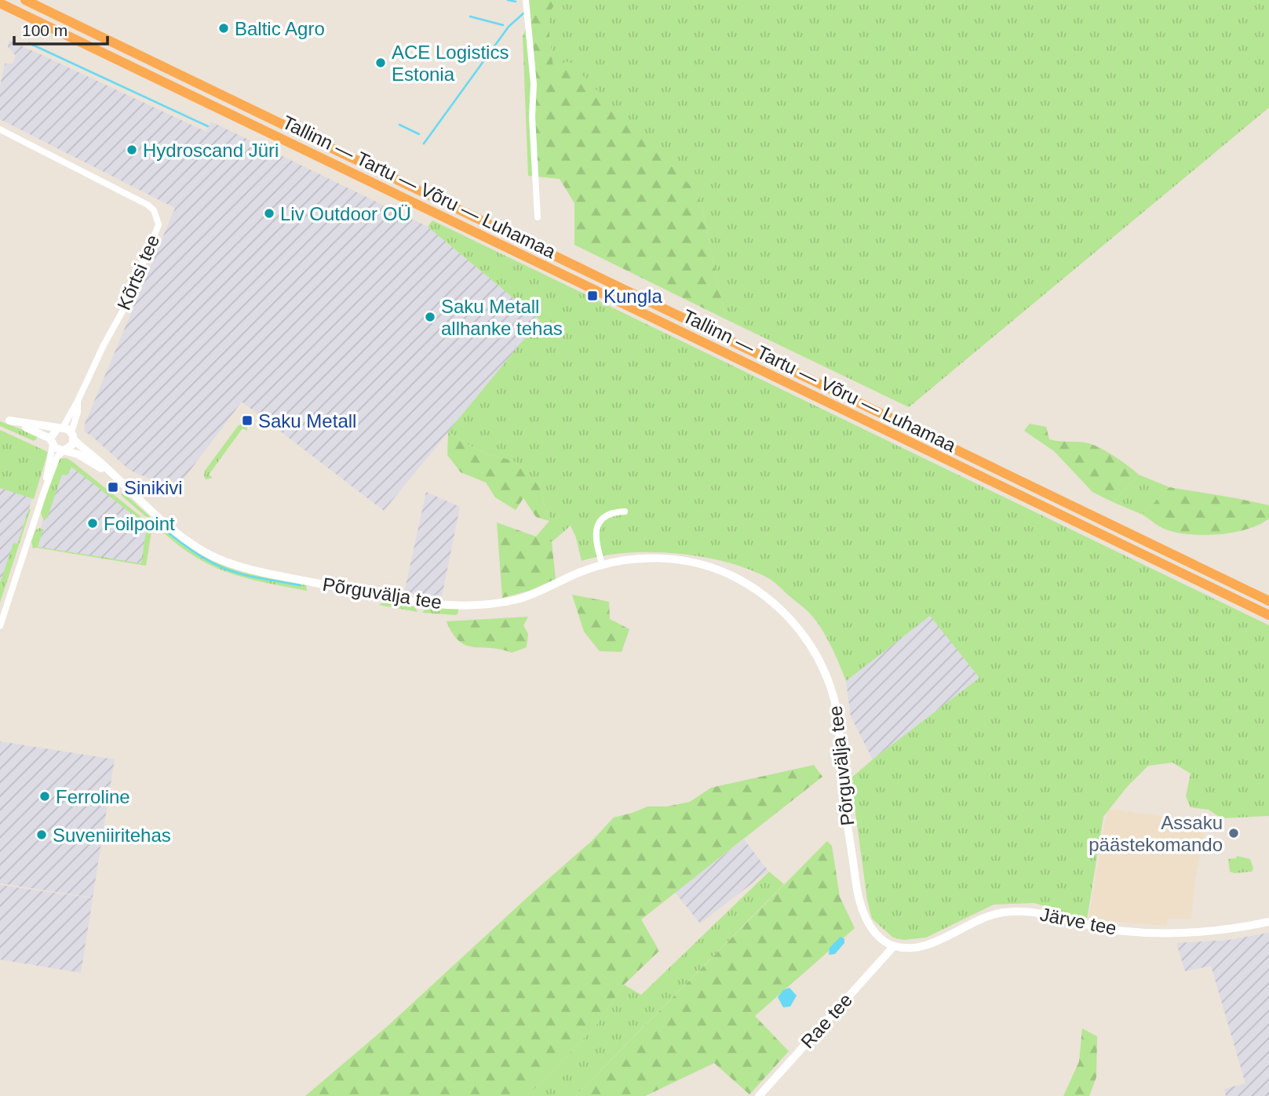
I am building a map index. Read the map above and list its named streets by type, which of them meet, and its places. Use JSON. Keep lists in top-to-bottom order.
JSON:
{
  "streets": {
    "highway": ["Tallinn — Tartu — Võru — Luhamaa"],
    "street": [
      "Kõrtsi tee",
      "Põrguvälja tee",
      "Järve tee",
      "Rae tee"
    ]
  },
  "crossings": [
    ["Kõrtsi tee", "Põrguvälja tee"],
    ["Põrguvälja tee", "Järve tee"],
    ["Põrguvälja tee", "Rae tee"],
    ["Järve tee", "Rae tee"]
  ],
  "places": {
    "other": [
      "Baltic Agro",
      "ACE Logistics Estonia",
      "Hydroscand Jüri",
      "Liv Outdoor OÜ",
      "Saku Metall allhanke tehas",
      "Foilpoint",
      "Ferroline",
      "Assaku päästekomando",
      "Suveniiritehas"
    ],
    "transit": ["Kungla", "Saku Metall", "Sinikivi"]
  },
  "scale_bar": "100 m"
}
